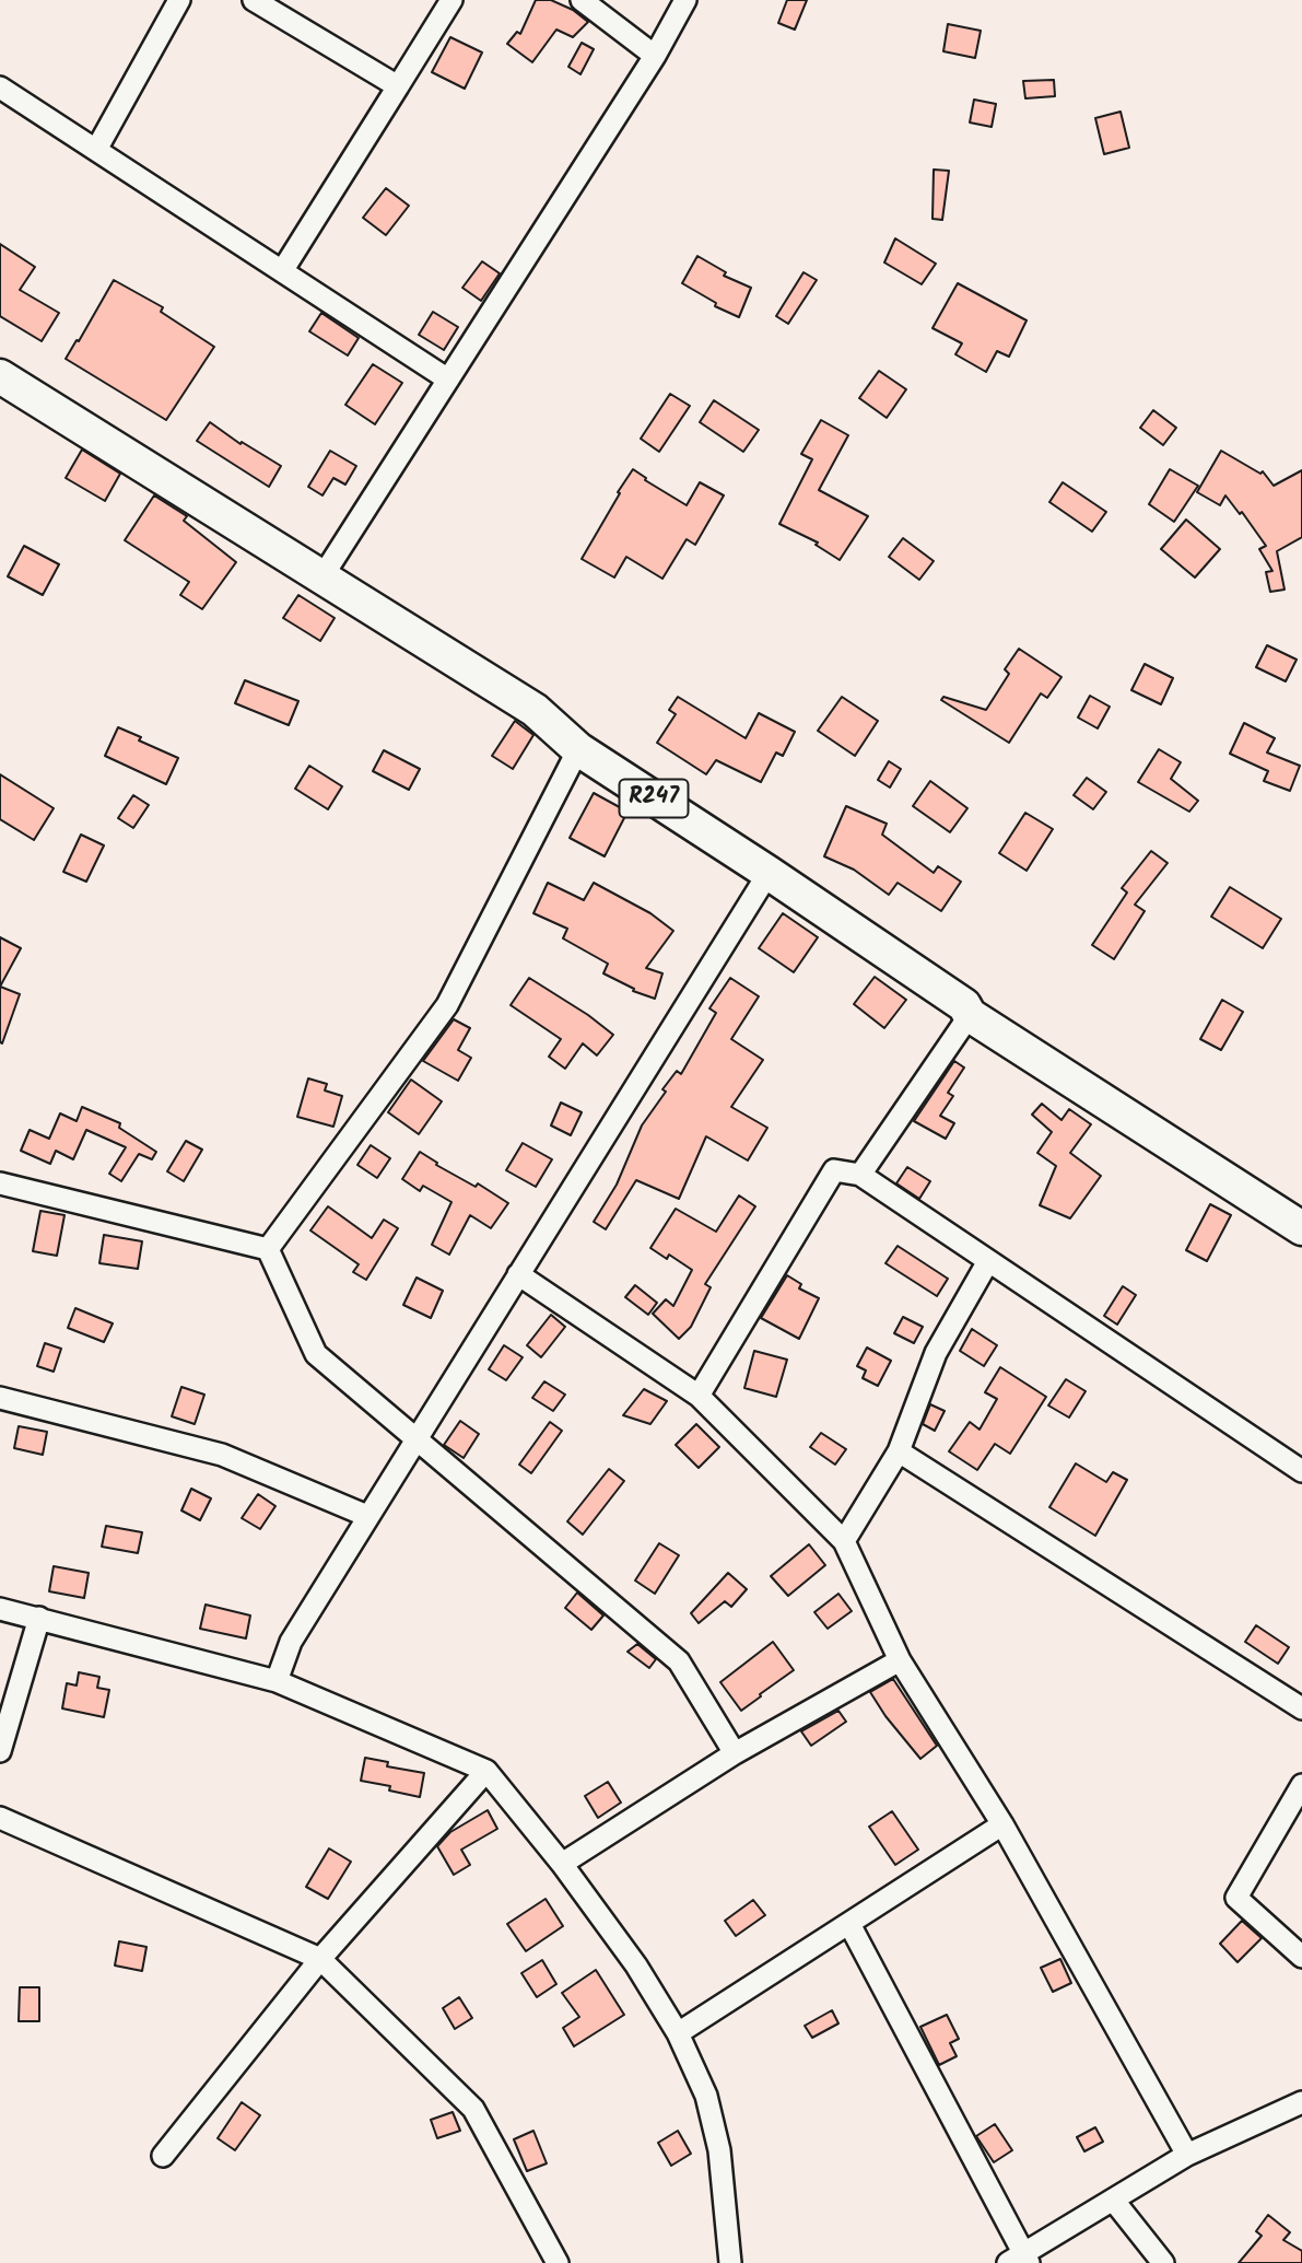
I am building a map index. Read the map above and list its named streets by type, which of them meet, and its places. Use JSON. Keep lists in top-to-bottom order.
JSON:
{
  "streets": {
    "main road": ["R247"]
  }
}
